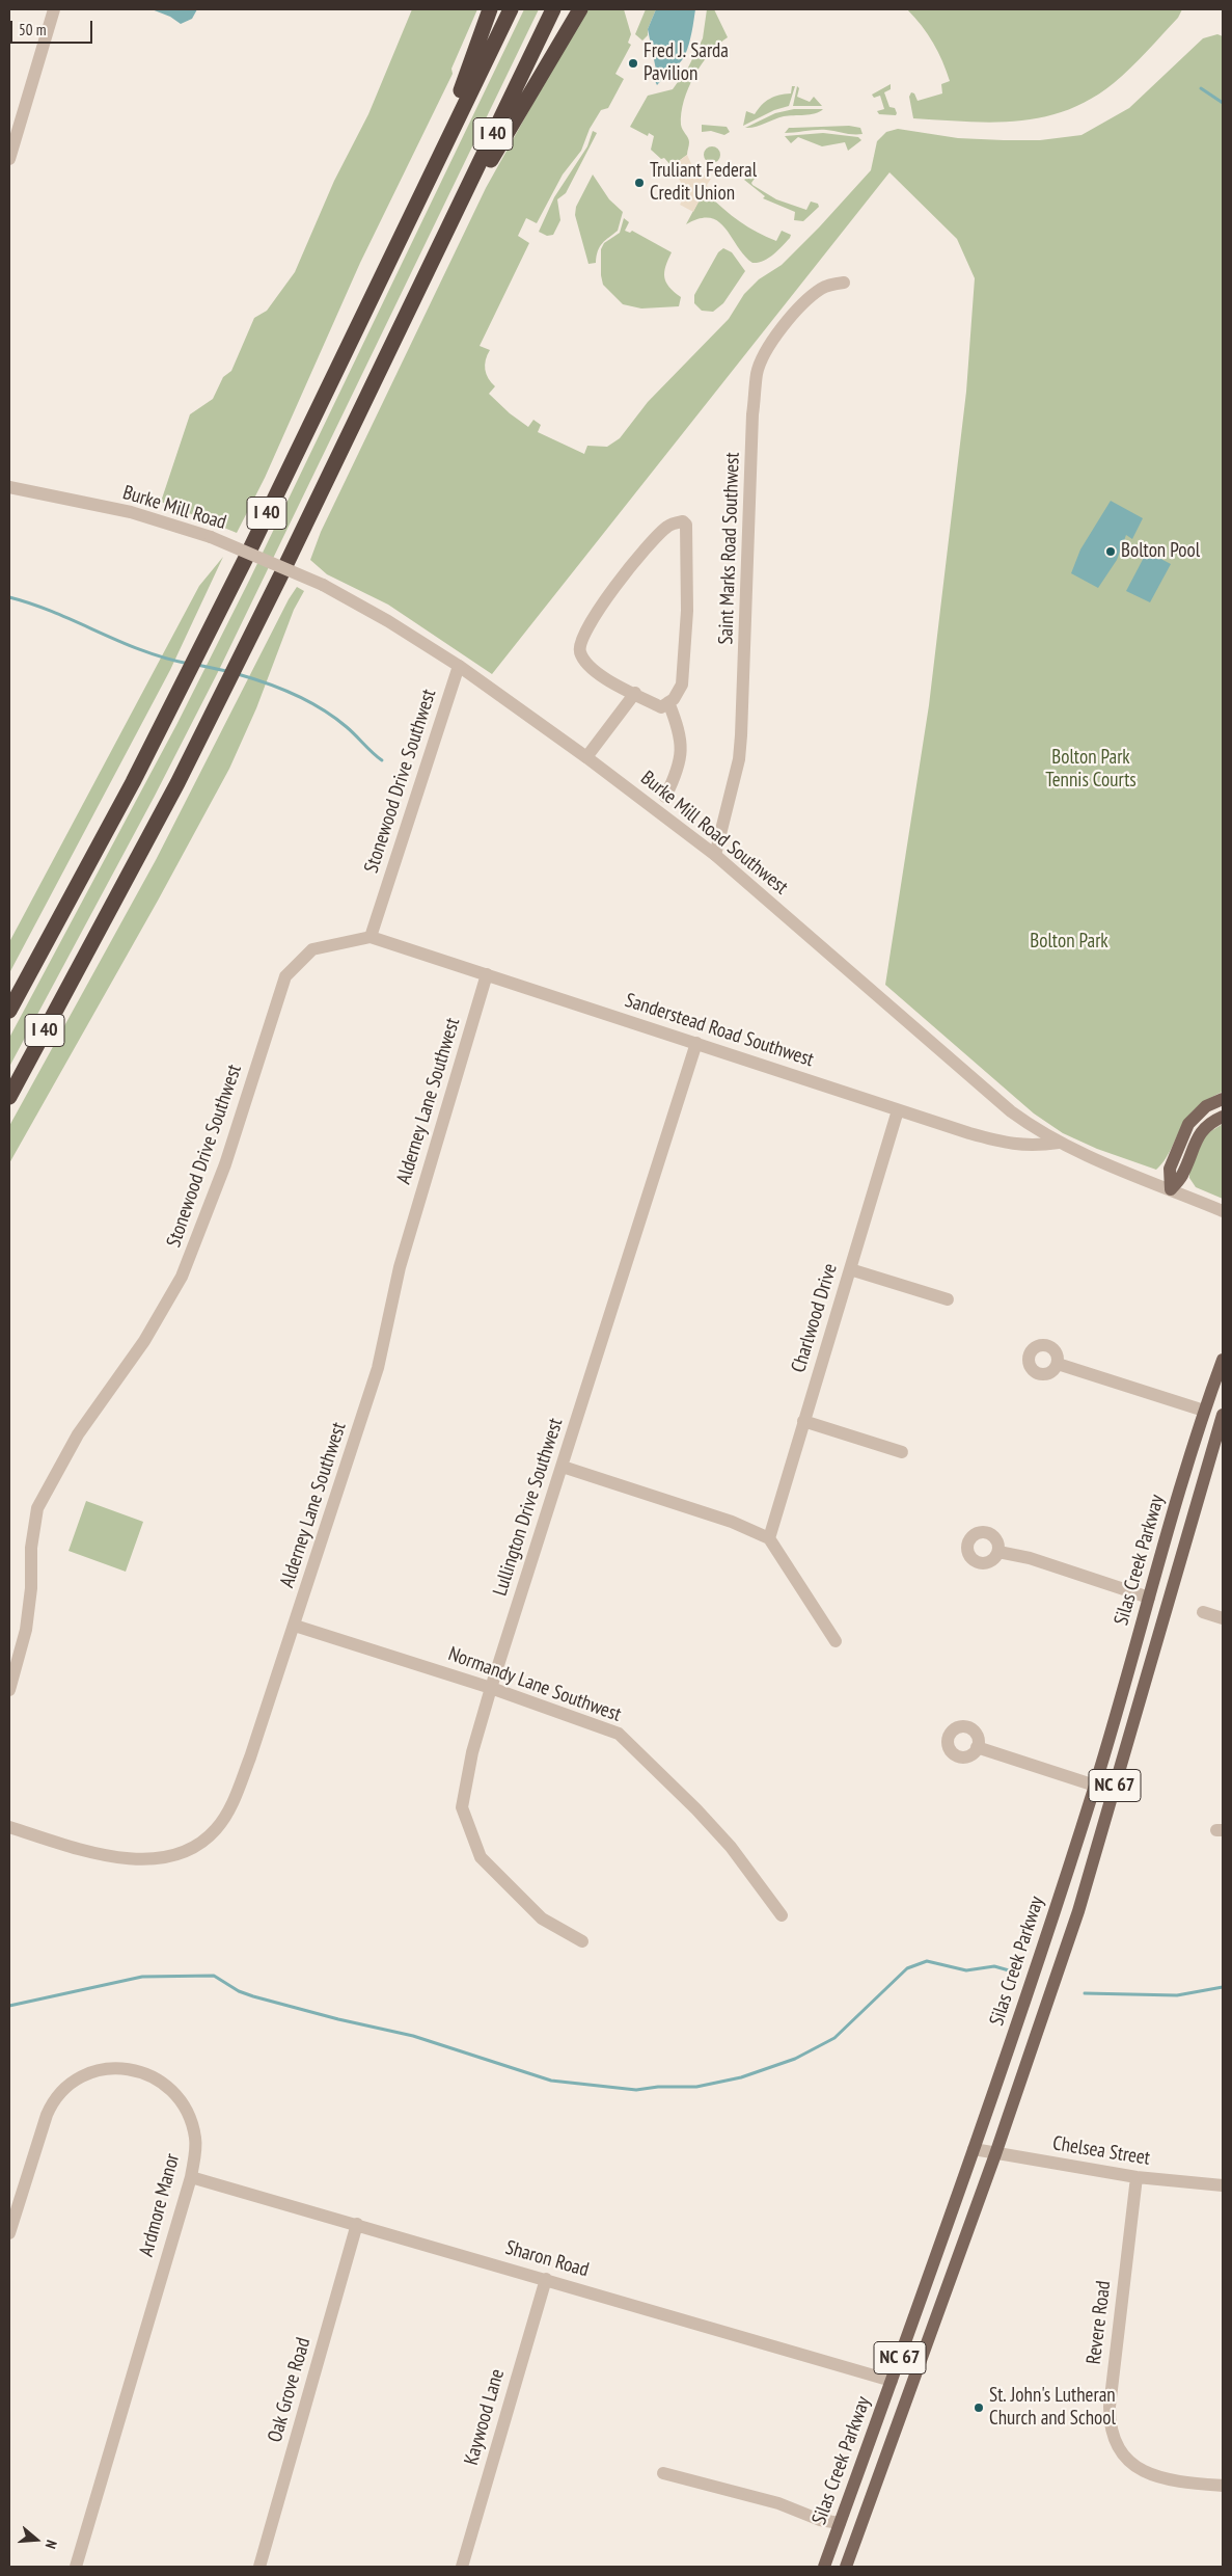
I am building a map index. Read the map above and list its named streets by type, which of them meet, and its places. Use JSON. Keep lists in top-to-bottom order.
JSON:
{
  "streets": {
    "highway": ["I 40"],
    "main road": ["Silas Creek Parkway", "NC 67"],
    "street": [
      "Burke Mill Road",
      "Saint Marks Road Southwest",
      "Stonewood Drive Southwest",
      "Burke Mill Road Southwest",
      "Sanderstead Road Southwest",
      "Alderney Lane Southwest",
      "Charlwood Drive",
      "Lullington Drive Southwest",
      "Normandy Lane Southwest",
      "Chelsea Street",
      "Ardmore Manor",
      "Sharon Road",
      "Revere Road",
      "Oak Grove Road",
      "Kaywood Lane"
    ]
  },
  "crossings": [
    ["Burke Mill Road", "Burke Mill Road Southwest"],
    ["Saint Marks Road Southwest", "Burke Mill Road Southwest"],
    ["Stonewood Drive Southwest", "Burke Mill Road Southwest"],
    ["Stonewood Drive Southwest", "Sanderstead Road Southwest"],
    ["Burke Mill Road Southwest", "Sanderstead Road Southwest"],
    ["Sanderstead Road Southwest", "Alderney Lane Southwest"],
    ["Sanderstead Road Southwest", "Charlwood Drive"],
    ["Sanderstead Road Southwest", "Lullington Drive Southwest"],
    ["Alderney Lane Southwest", "Normandy Lane Southwest"],
    ["Lullington Drive Southwest", "Normandy Lane Southwest"],
    ["Silas Creek Parkway", "Chelsea Street"],
    ["Silas Creek Parkway", "Sharon Road"],
    ["Chelsea Street", "Revere Road"],
    ["Ardmore Manor", "Sharon Road"],
    ["Sharon Road", "Oak Grove Road"],
    ["Sharon Road", "Kaywood Lane"]
  ],
  "parks": ["Bolton Park Tennis Courts", "Bolton Park"],
  "places": [
    "Fred J. Sarda Pavilion",
    "Truliant Federal Credit Union",
    "Bolton Pool",
    "St. John's Lutheran Church and School"
  ],
  "scale_bar": "50 m",
  "north": "right"
}
